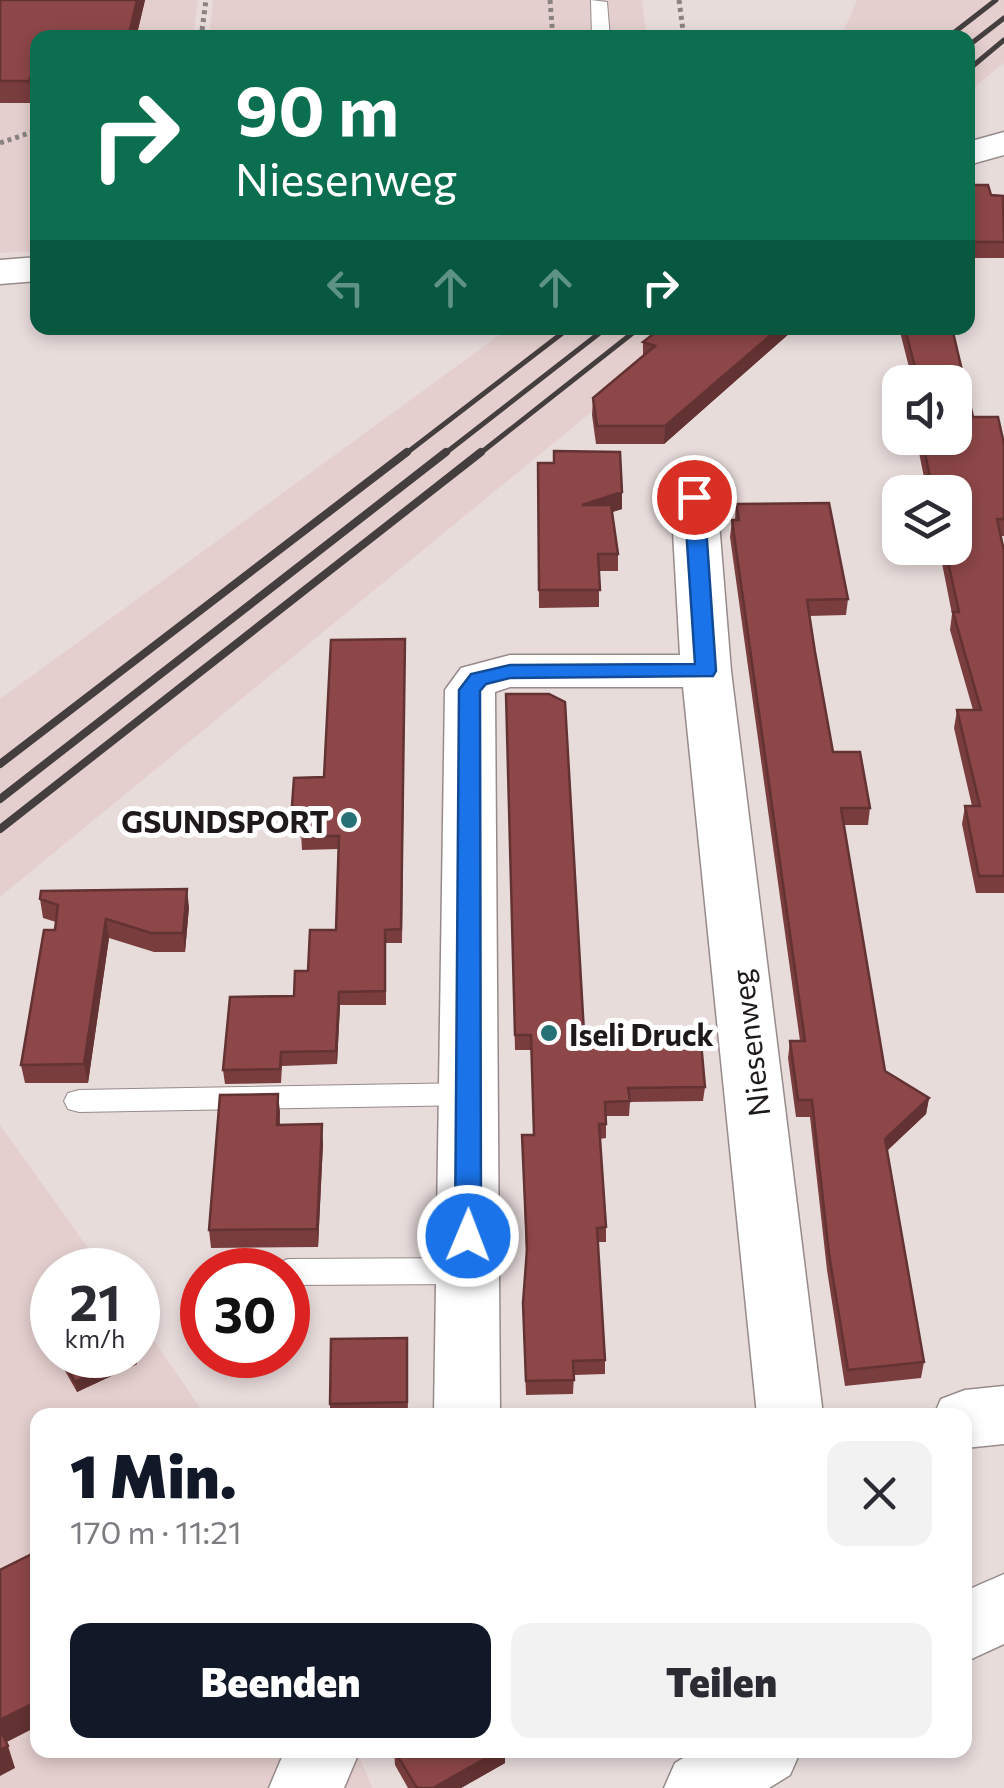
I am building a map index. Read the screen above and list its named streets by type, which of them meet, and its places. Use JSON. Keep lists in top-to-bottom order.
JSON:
{
  "streets": {
    "street": ["Niesenweg"]
  },
  "places": ["GSUNDSPORT", "Iseli Druck"],
  "page": {
    "turn": ["90 m", "Niesenweg"],
    "speed": "21 km/h",
    "limit": "30",
    "heading": ["1 Min.", "170 m · 11:21"],
    "buttons": ["Beenden", "Teilen"]
  }
}
